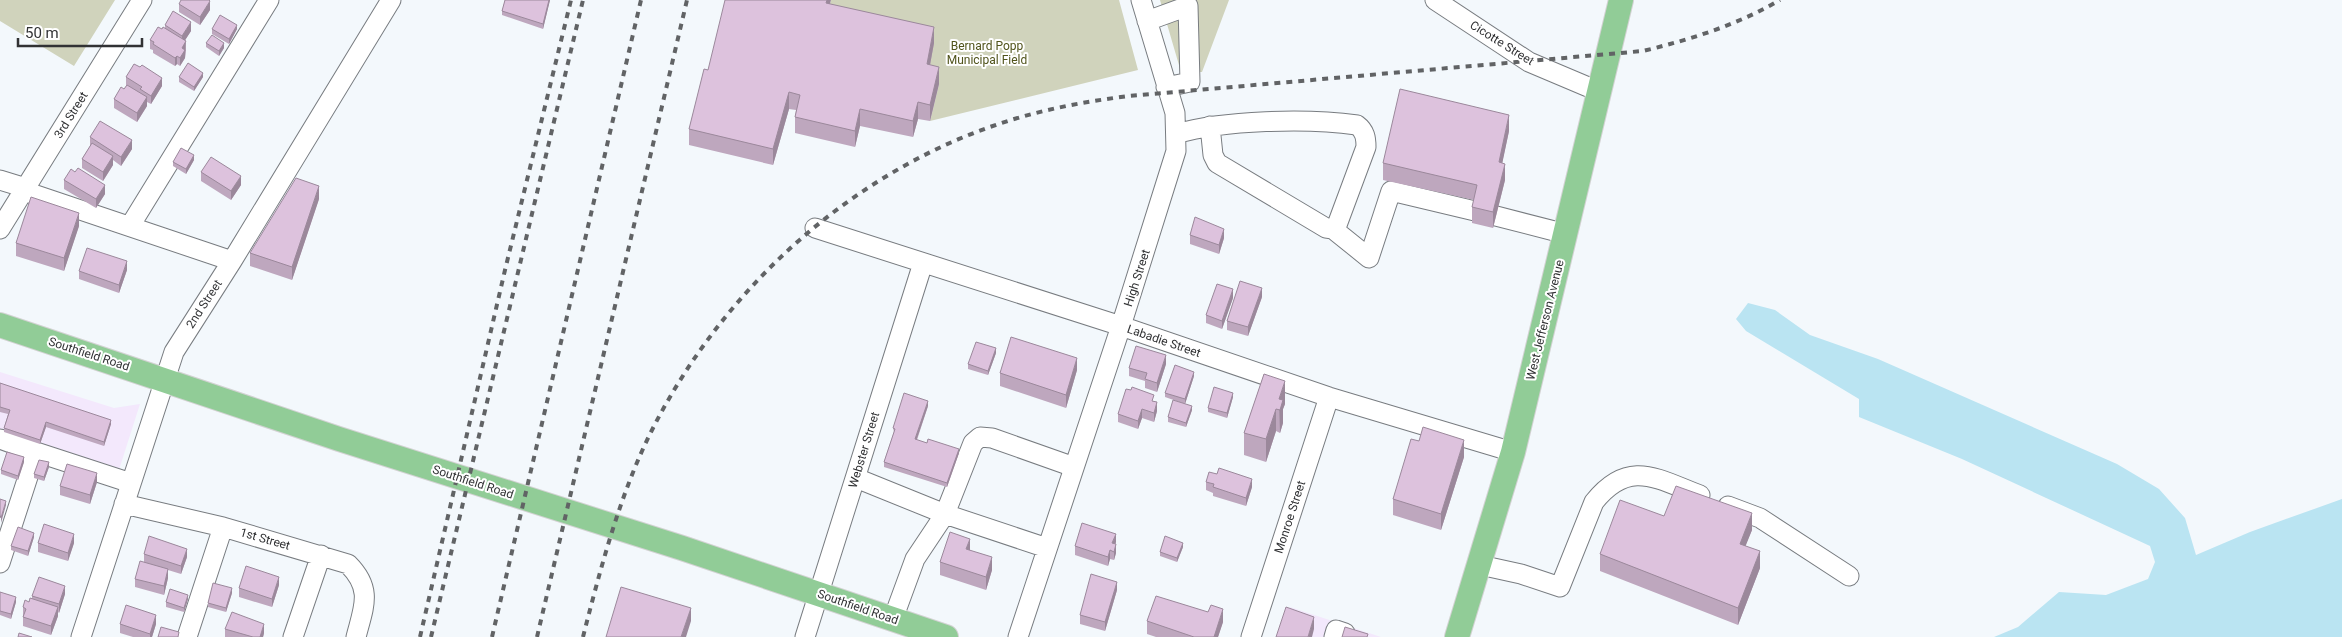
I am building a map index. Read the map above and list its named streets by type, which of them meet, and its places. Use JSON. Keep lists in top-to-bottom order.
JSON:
{
  "streets": {
    "main road": ["West Jefferson Avenue", "Southfield Road"],
    "street": [
      "Cicotte Street",
      "3rd Street",
      "High Street",
      "2nd Street",
      "Labadie Street",
      "Webster Street",
      "Monroe Street",
      "1st Street"
    ]
  },
  "crossings": [
    ["Cicotte Street", "West Jefferson Avenue"],
    ["High Street", "Labadie Street"],
    ["2nd Street", "Southfield Road"],
    ["2nd Street", "1st Street"],
    ["West Jefferson Avenue", "Labadie Street"],
    ["Labadie Street", "Webster Street"],
    ["Labadie Street", "Monroe Street"],
    ["Southfield Road", "Webster Street"]
  ],
  "parks": ["Bernard Popp Municipal Field"],
  "scale_bar": "50 m"
}
